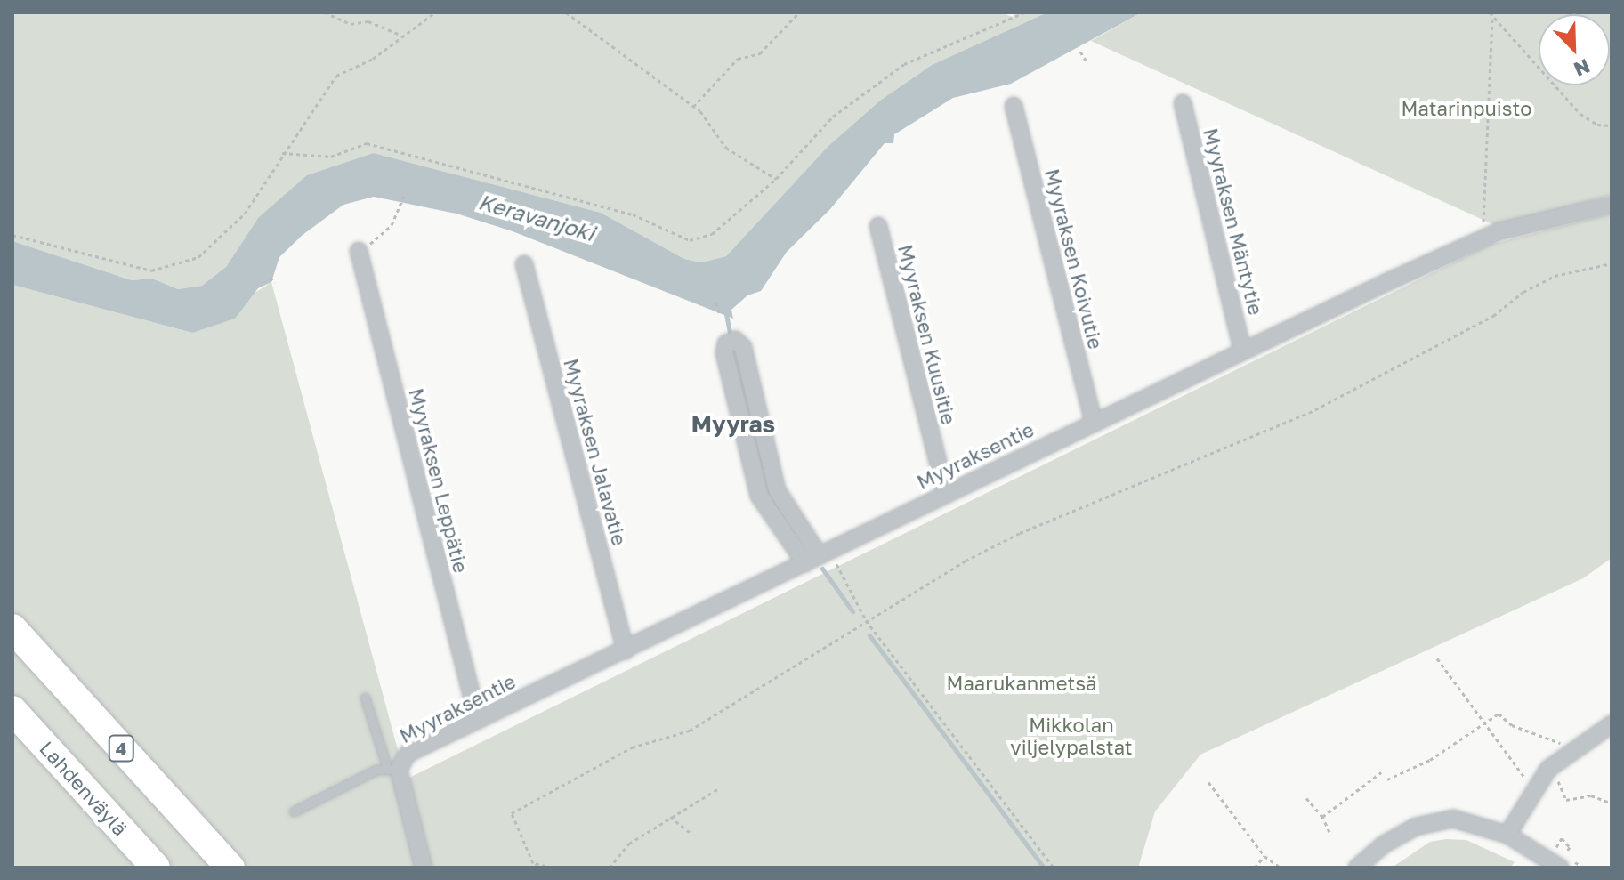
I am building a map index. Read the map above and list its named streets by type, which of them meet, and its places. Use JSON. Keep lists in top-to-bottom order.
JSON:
{
  "streets": {
    "highway": ["4", "Lahdenväylä"],
    "street": [
      "Myyraksen Mäntytie",
      "Myyraksen Koivutie",
      "Myyraksen Kuusitie",
      "Myyraksen Jalavatie",
      "Myyraksentie",
      "Myyraksen Leppätie"
    ]
  },
  "crossings": [
    ["Myyraksen Mäntytie", "Myyraksentie"],
    ["Myyraksen Koivutie", "Myyraksentie"],
    ["Myyraksen Kuusitie", "Myyraksentie"],
    ["Myyraksen Jalavatie", "Myyraksentie"],
    ["Myyraksentie", "Myyraksen Leppätie"]
  ],
  "districts": ["Myyras"],
  "water": ["Keravanjoki"],
  "parks": ["Matarinpuisto", "Maarukanmetsä", "Mikkolan viljelypalstat"],
  "north": "bottom right"
}
